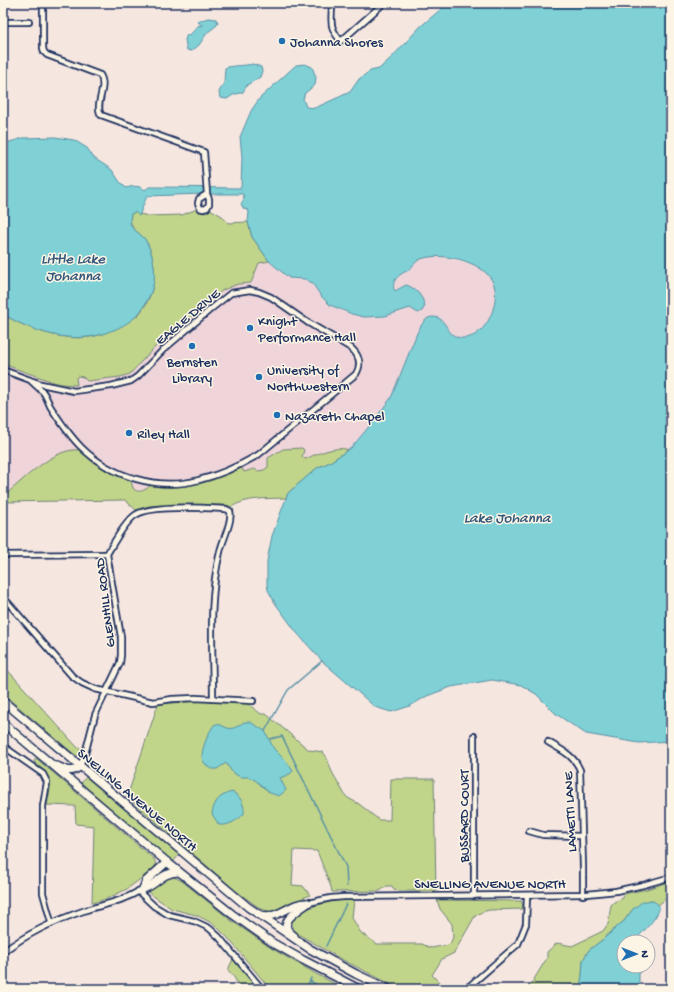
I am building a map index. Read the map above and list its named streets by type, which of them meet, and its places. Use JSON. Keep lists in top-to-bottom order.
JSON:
{
  "streets": {
    "highway": ["SNELLING AVENUE NORTH"],
    "street": [
      "EAGLE DRIVE",
      "GLENHILL ROAD",
      "LAMETTI LANE",
      "BUSSARD COURT"
    ]
  },
  "crossings": [
    ["GLENHILL ROAD", "SNELLING AVENUE NORTH"],
    ["SNELLING AVENUE NORTH", "LAMETTI LANE"],
    ["SNELLING AVENUE NORTH", "BUSSARD COURT"]
  ],
  "water": ["Little Lake Johanna", "Lake Johanna"],
  "places": [
    "Johanna Shores",
    "Knight Performance Hall",
    "Bernsten Library",
    "University of Northwestern",
    "Nazareth Chapel",
    "Riley Hall"
  ],
  "north": "right"
}
